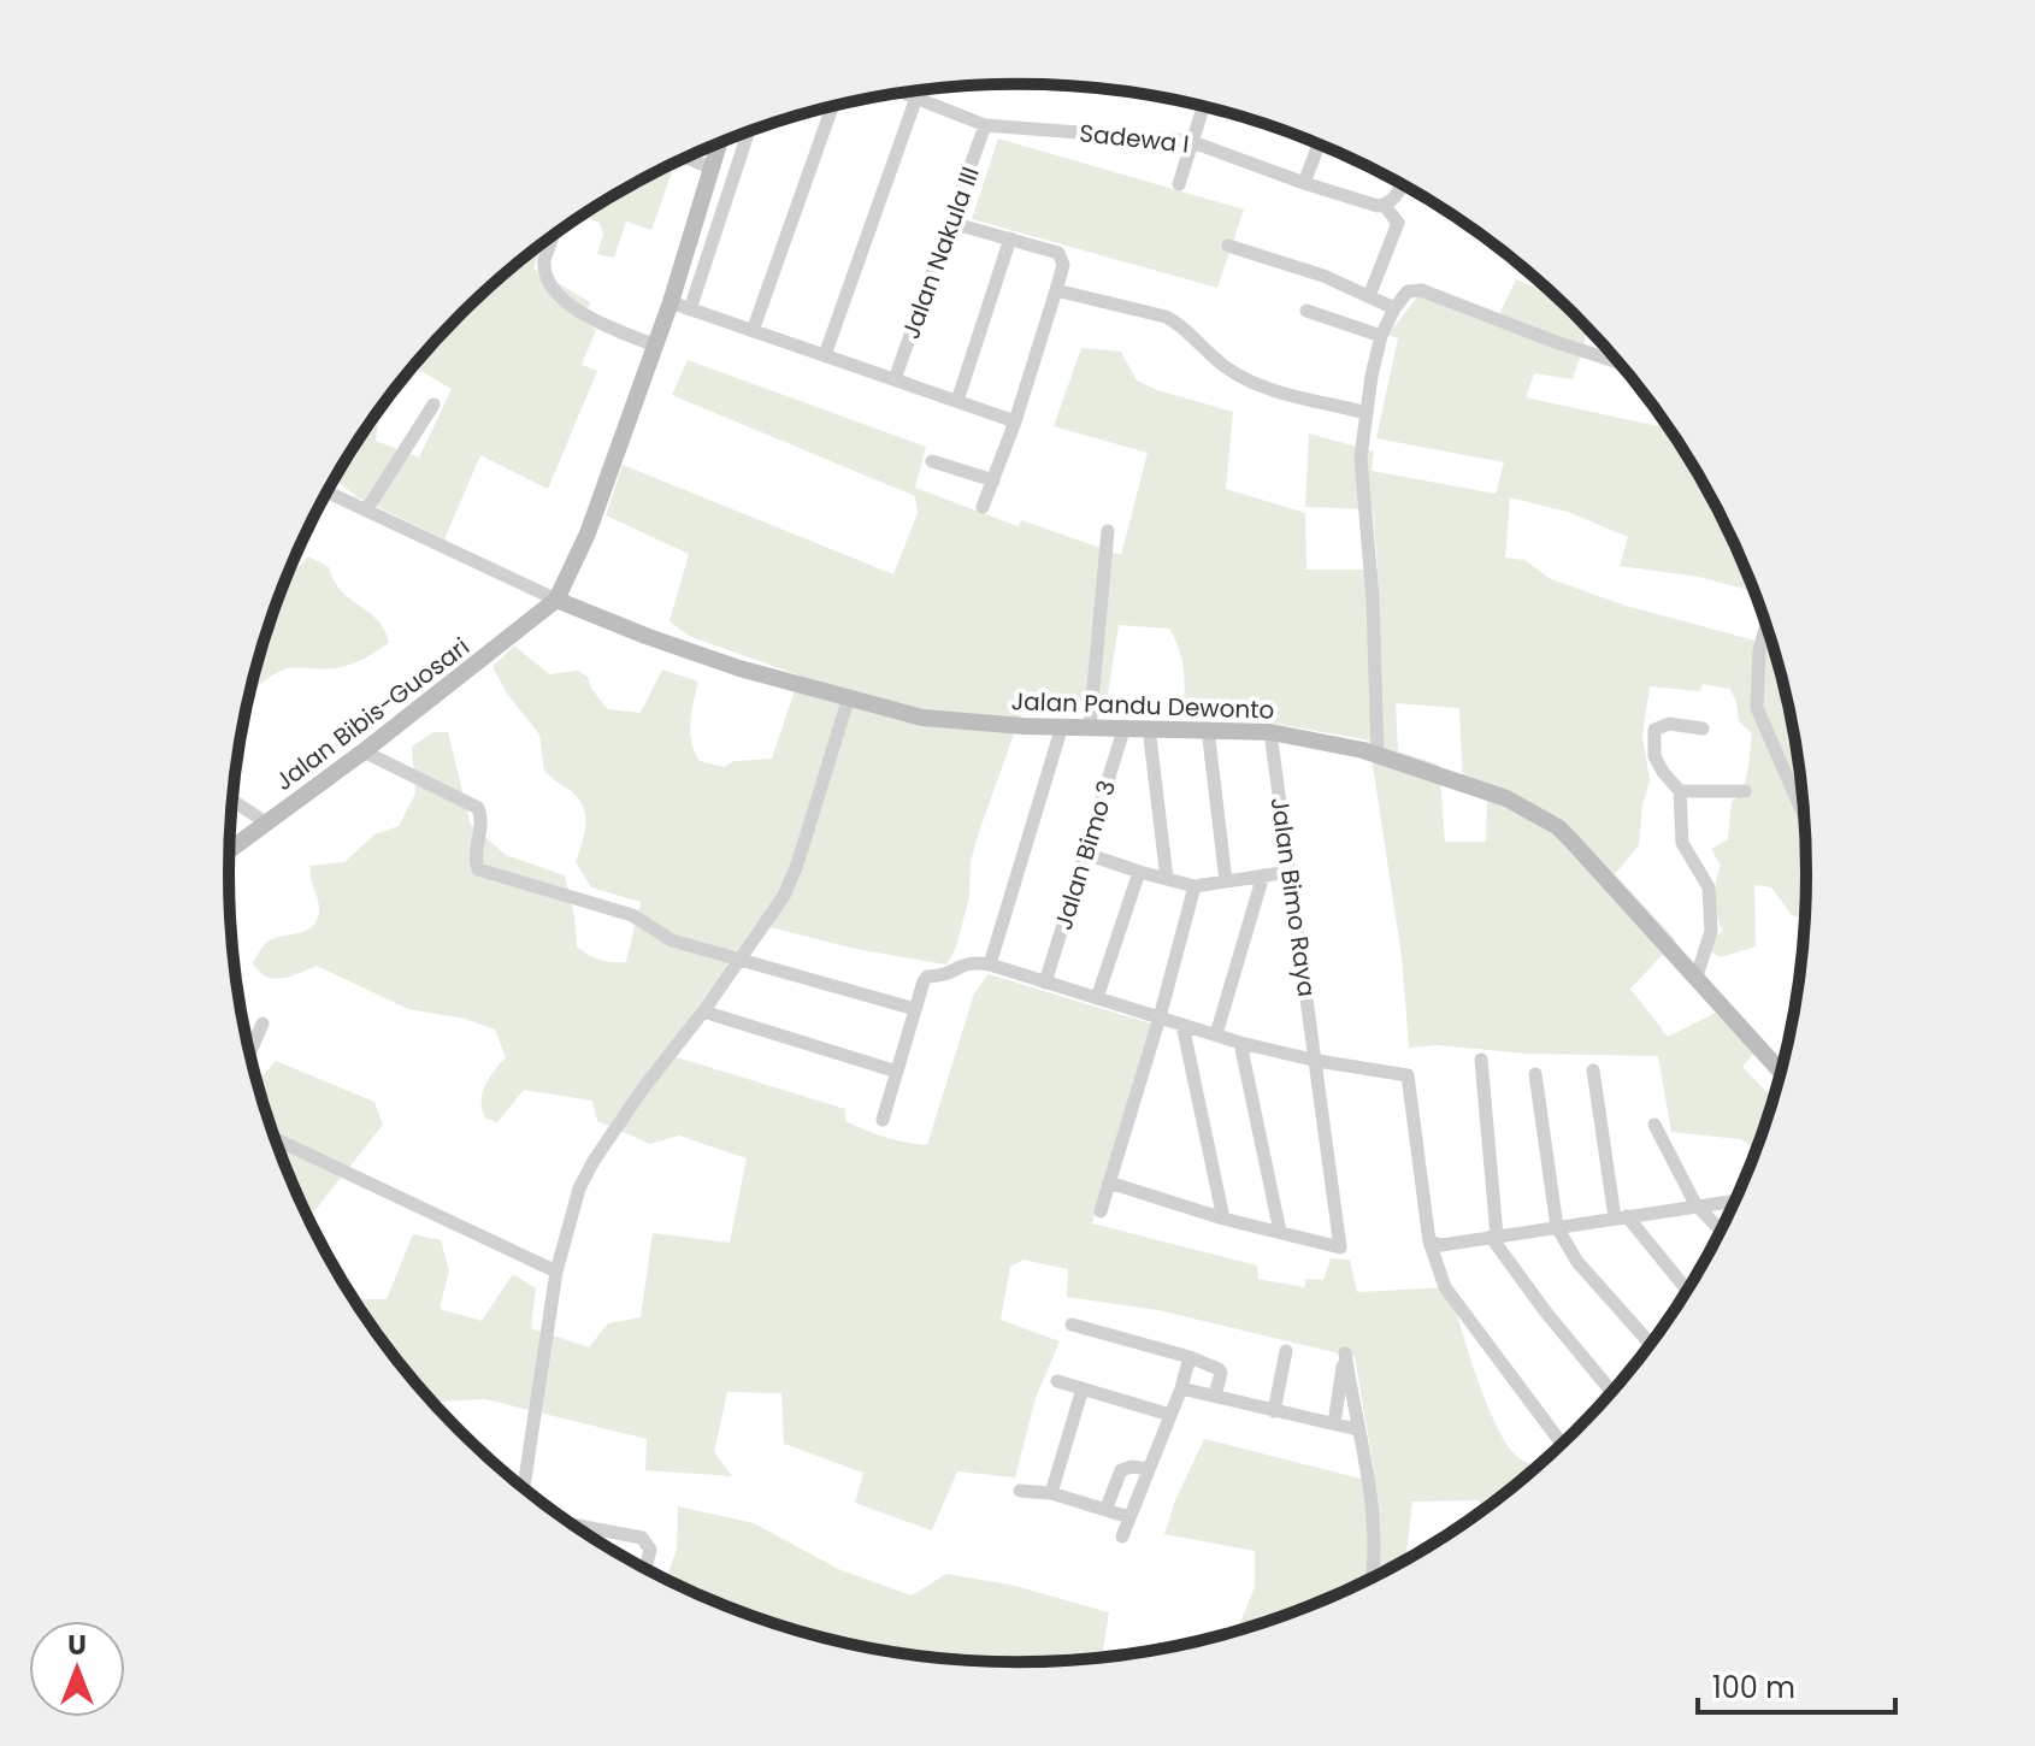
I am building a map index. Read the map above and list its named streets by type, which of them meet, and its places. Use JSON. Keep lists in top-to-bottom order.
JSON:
{
  "streets": {
    "street": [
      "Sadewa I",
      "Jalan Nakula III",
      "Jalan Pandu Dewonto",
      "Jalan Bibis-Guosari",
      "Jalan Bimo 3",
      "Jalan Bimo Raya"
    ]
  },
  "crossings": [
    ["Sadewa I", "Jalan Nakula III"],
    ["Jalan Pandu Dewonto", "Jalan Bibis-Guosari"],
    ["Jalan Pandu Dewonto", "Jalan Bimo 3"],
    ["Jalan Pandu Dewonto", "Jalan Bimo Raya"]
  ],
  "scale_bar": "100 m",
  "north": "top"
}
